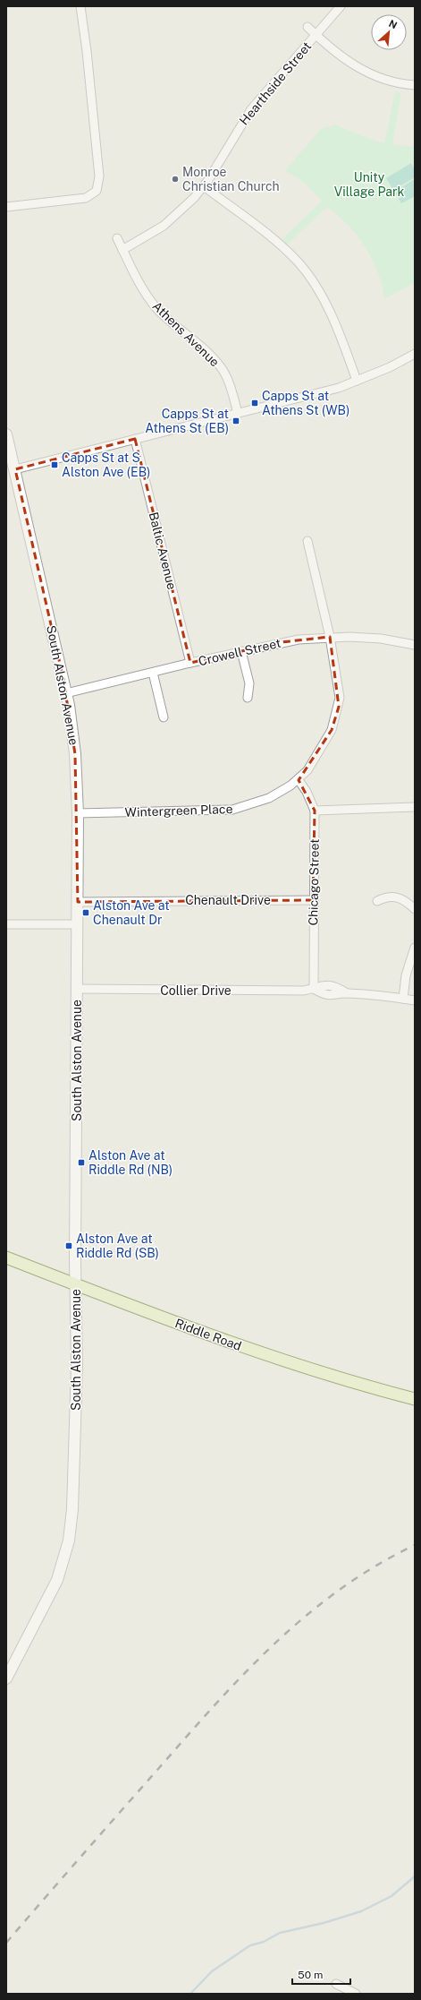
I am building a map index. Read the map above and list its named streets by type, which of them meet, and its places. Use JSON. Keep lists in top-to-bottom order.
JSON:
{
  "streets": {
    "main road": ["Riddle Road"],
    "street": [
      "Hearthside Street",
      "Athens Avenue",
      "Baltic Avenue",
      "Crowell Street",
      "South Alston Avenue",
      "Wintergreen Place",
      "Chicago Street",
      "Chenault Drive",
      "Collier Drive"
    ]
  },
  "crossings": [
    ["Hearthside Street", "Athens Avenue"],
    ["Baltic Avenue", "Crowell Street"],
    ["Crowell Street", "South Alston Avenue"],
    ["Crowell Street", "Wintergreen Place"],
    ["South Alston Avenue", "Wintergreen Place"],
    ["South Alston Avenue", "Chenault Drive"],
    ["South Alston Avenue", "Collier Drive"],
    ["South Alston Avenue", "Riddle Road"],
    ["Wintergreen Place", "Chicago Street"],
    ["Chicago Street", "Chenault Drive"],
    ["Chicago Street", "Collier Drive"]
  ],
  "parks": ["Unity Village Park"],
  "places": {
    "other": ["Monroe Christian Church"],
    "transit": [
      "Capps St at Athens St (WB)",
      "Capps St at Athens St (EB)",
      "Capps St at S Alston Ave (EB)",
      "Alston Ave at Chenault Dr",
      "Alston Ave at Riddle Rd (NB)",
      "Alston Ave at Riddle Rd (SB)"
    ]
  },
  "scale_bar": "50 m",
  "north": "top right"
}
